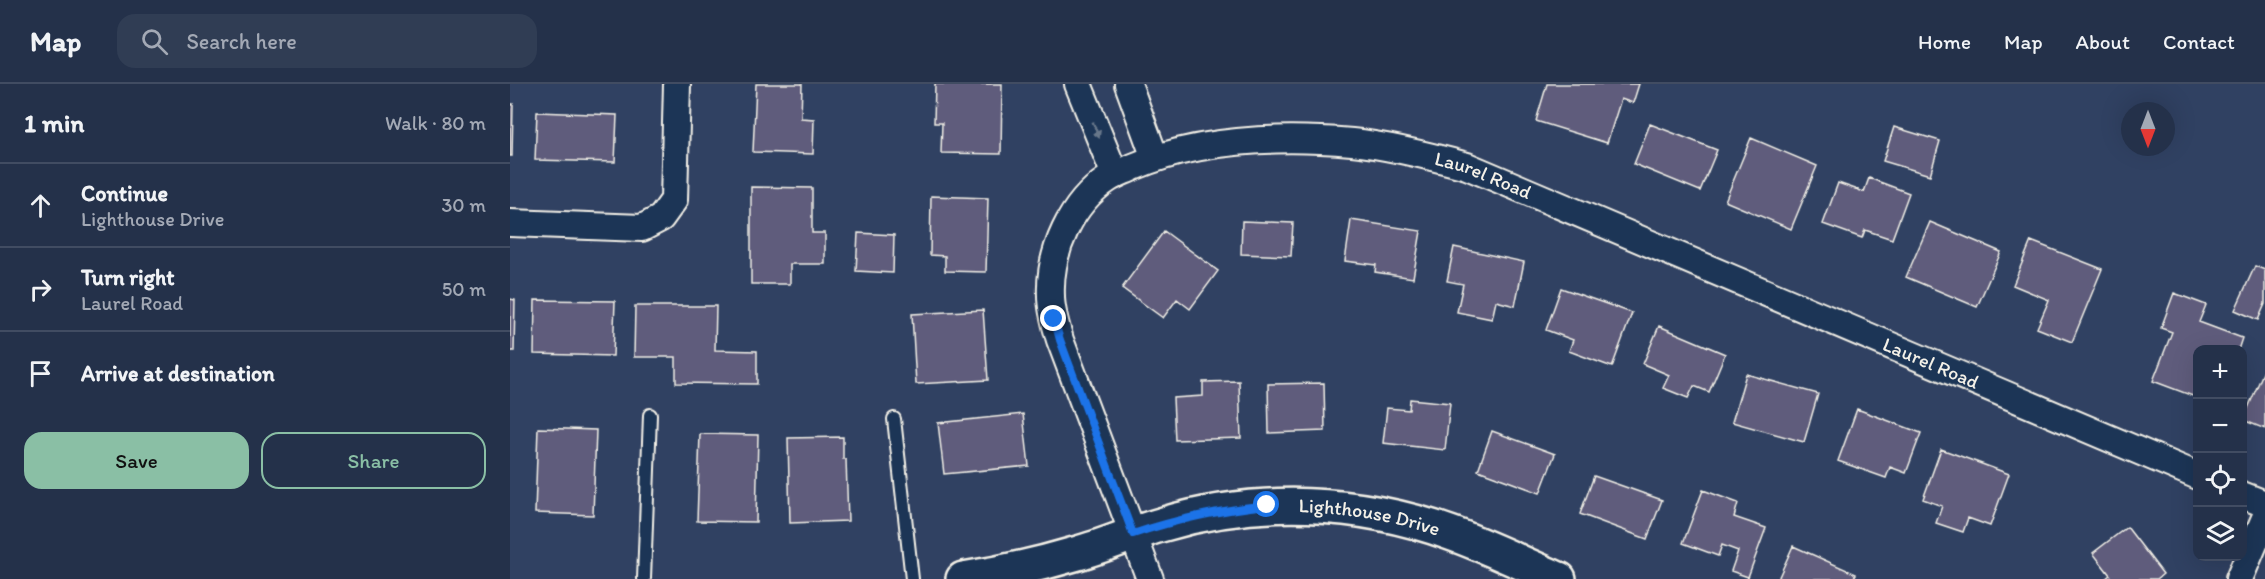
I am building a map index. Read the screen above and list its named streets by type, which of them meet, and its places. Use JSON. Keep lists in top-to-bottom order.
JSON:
{
  "streets": {
    "street": ["Laurel Road", "Lighthouse Drive"]
  },
  "crossings": [
    ["Laurel Road", "Lighthouse Drive"]
  ],
  "north": "bottom",
  "page": {
    "header": "Map",
    "search": "Search here",
    "nav": [
      "Home",
      "Map",
      "About",
      "Contact"
    ],
    "heading": ["1 min", "Walk · 80 m"],
    "list": [
      ["Continue", "Lighthouse Drive", "30 m"],
      ["Turn right", "Laurel Road", "50 m"],
      "Arrive at destination"
    ],
    "map_buttons": ["+", "−"],
    "buttons": ["Save", "Share"]
  }
}
